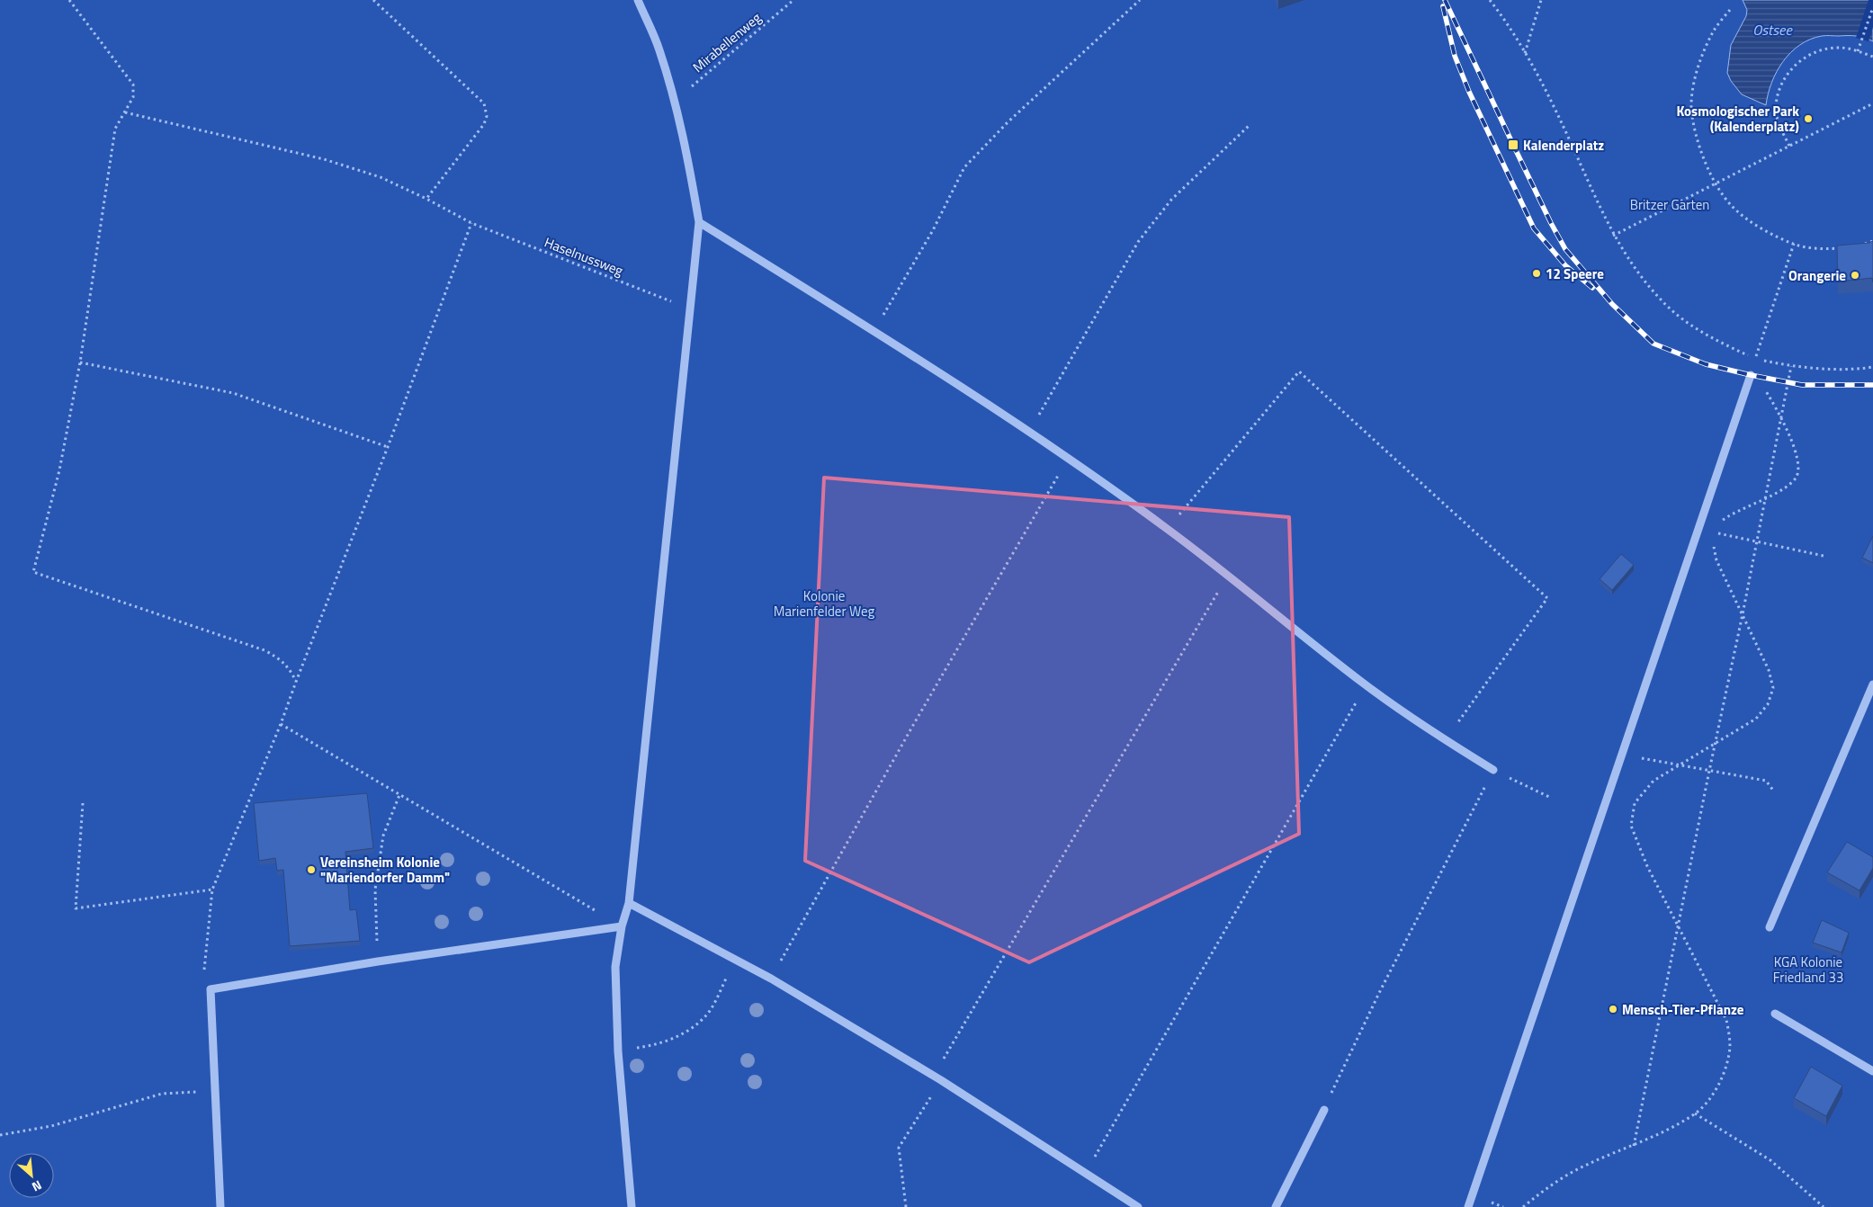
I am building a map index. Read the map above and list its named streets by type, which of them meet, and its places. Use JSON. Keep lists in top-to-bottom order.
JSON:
{
  "streets": {
    "path": ["Mirabellenweg", "Haselnussweg"]
  },
  "water": ["Ostsee"],
  "parks": ["Britzer Garten", "Kolonie Marienfelder Weg", "KGA Kolonie Friedland 33"],
  "places": {
    "other": [
      "Kosmologischer Park (Kalenderplatz)",
      "12 Speere",
      "Orangerie",
      "Vereinsheim Kolonie \"Mariendorfer Damm\"",
      "Mensch-Tier-Pflanze"
    ],
    "transit": ["Kalenderplatz"]
  },
  "north": "bottom right"
}
